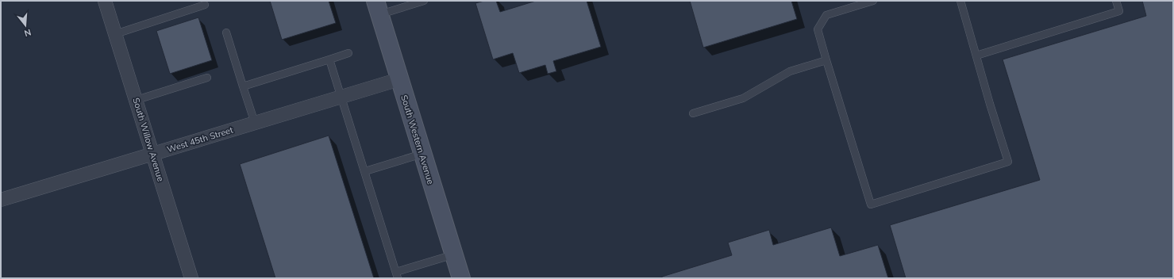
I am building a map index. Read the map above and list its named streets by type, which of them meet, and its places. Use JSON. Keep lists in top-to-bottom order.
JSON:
{
  "streets": {
    "main road": ["South Western Avenue"],
    "street": ["South Willow Avenue", "West 45th Street"]
  },
  "crossings": [
    ["South Willow Avenue", "West 45th Street"],
    ["West 45th Street", "South Western Avenue"]
  ],
  "north": "bottom"
}
